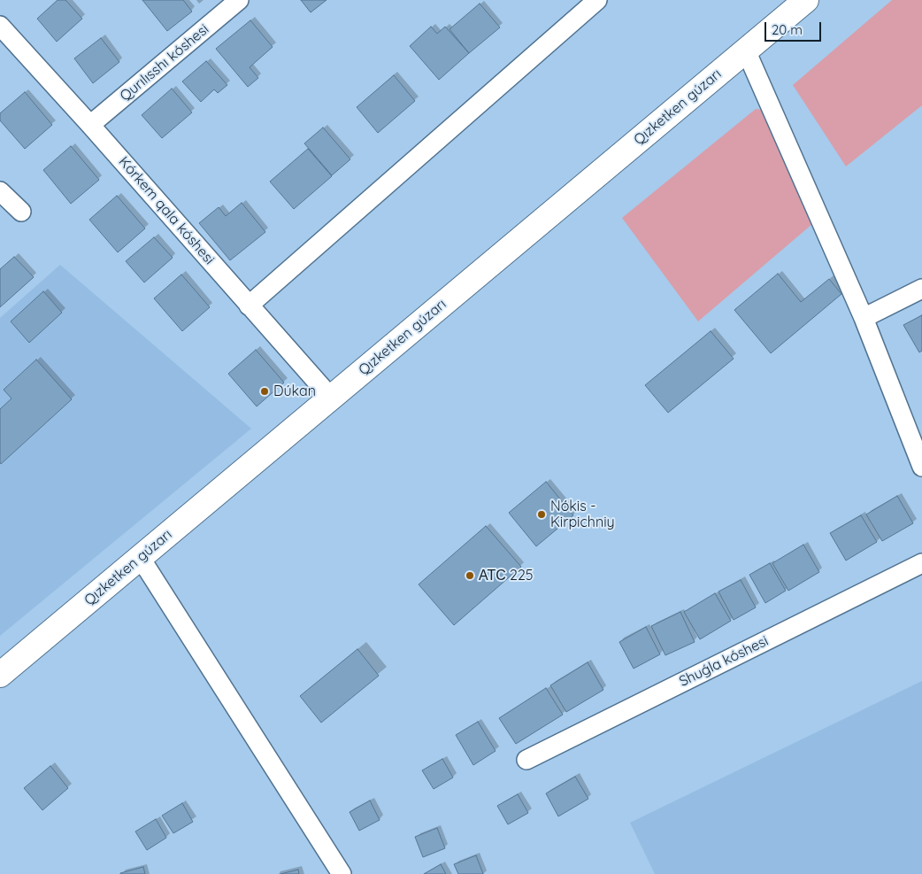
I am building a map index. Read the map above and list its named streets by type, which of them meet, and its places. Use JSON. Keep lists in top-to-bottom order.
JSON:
{
  "streets": {
    "street": [
      "Qurılısshı kóshesi",
      "Qızketken gúzarı",
      "Kórkem qala kóshesi",
      "Shuǵla kóshesi"
    ]
  },
  "crossings": [
    ["Qurılısshı kóshesi", "Kórkem qala kóshesi"],
    ["Qızketken gúzarı", "Kórkem qala kóshesi"]
  ],
  "places": ["Dúkan", "Nókis - Kirpichniy", "АТС 225"],
  "scale_bar": "20 m"
}
